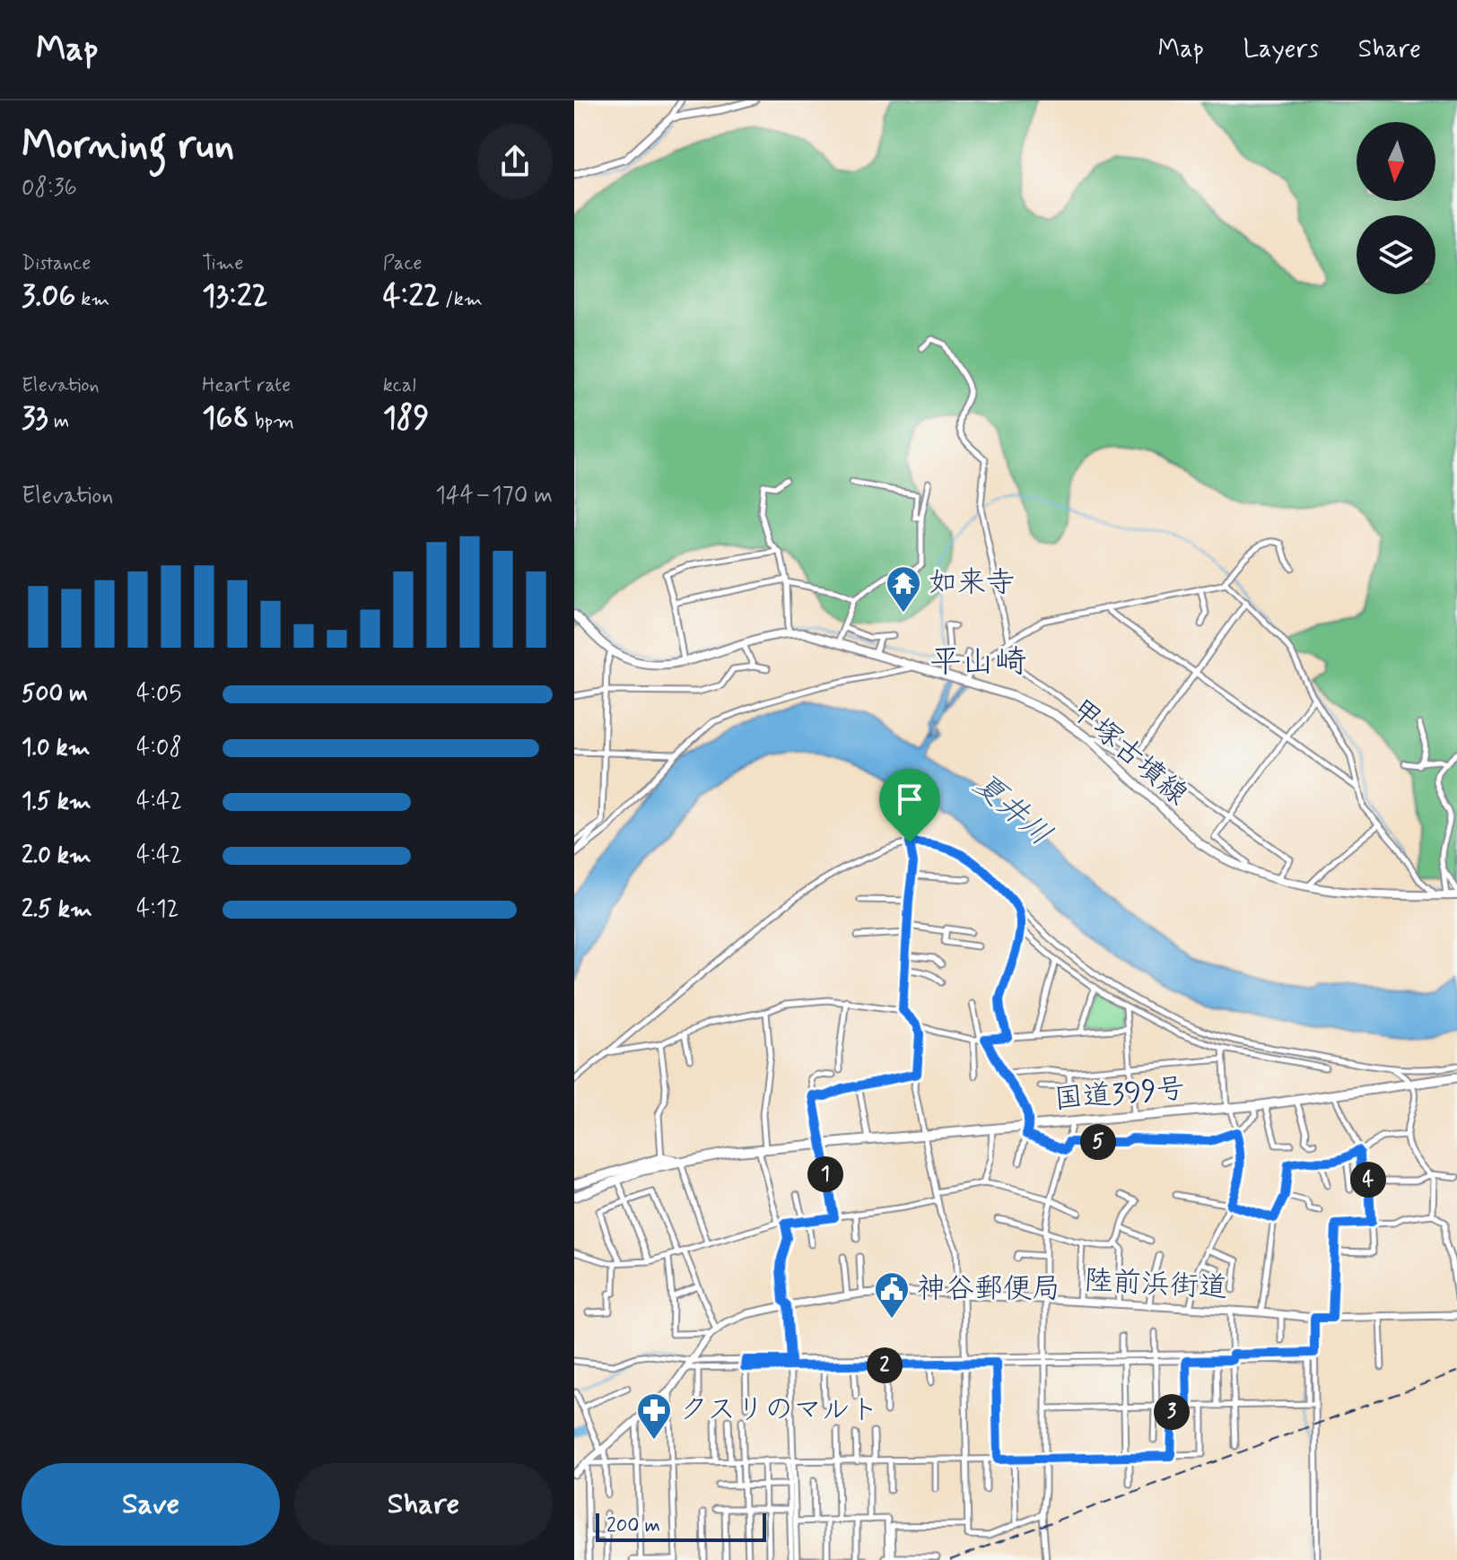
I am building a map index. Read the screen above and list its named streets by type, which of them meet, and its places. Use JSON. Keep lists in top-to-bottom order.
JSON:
{
  "streets": {
    "highway": ["国道399号"],
    "main road": ["甲塚古墳線"],
    "street": ["陸前浜街道"]
  },
  "districts": ["平山崎"],
  "water": ["夏井川"],
  "places": {
    "temple": ["如来寺"],
    "public building": ["神谷郵便局"],
    "pharmacy": ["クスリのマルト"]
  },
  "scale_bar": "200 m",
  "north": "bottom",
  "page": {
    "header": "Map",
    "nav": ["Map", "Layers", "Share"],
    "heading": ["Morning run", "08:36"],
    "stats": [
      ["Distance", "3.06 km"],
      ["Time", "13:22"],
      ["Pace", "4:22 /km"],
      ["Elevation", "33 m"],
      ["Heart rate", "168 bpm"],
      ["kcal", "189"]
    ],
    "chart": ["Elevation", "144–170 m"],
    "list": [
      {
        "name": "500 m",
        "note": "4:05"
      },
      {
        "name": "1.0 km",
        "note": "4:08"
      },
      {
        "name": "1.5 km",
        "note": "4:42"
      },
      {
        "name": "2.0 km",
        "note": "4:42"
      },
      {
        "name": "2.5 km",
        "note": "4:12"
      }
    ],
    "pins": [
      "5",
      "1",
      "4",
      "2",
      "3"
    ],
    "buttons": ["Save", "Share"],
    "scale": "200 m"
  }
}
